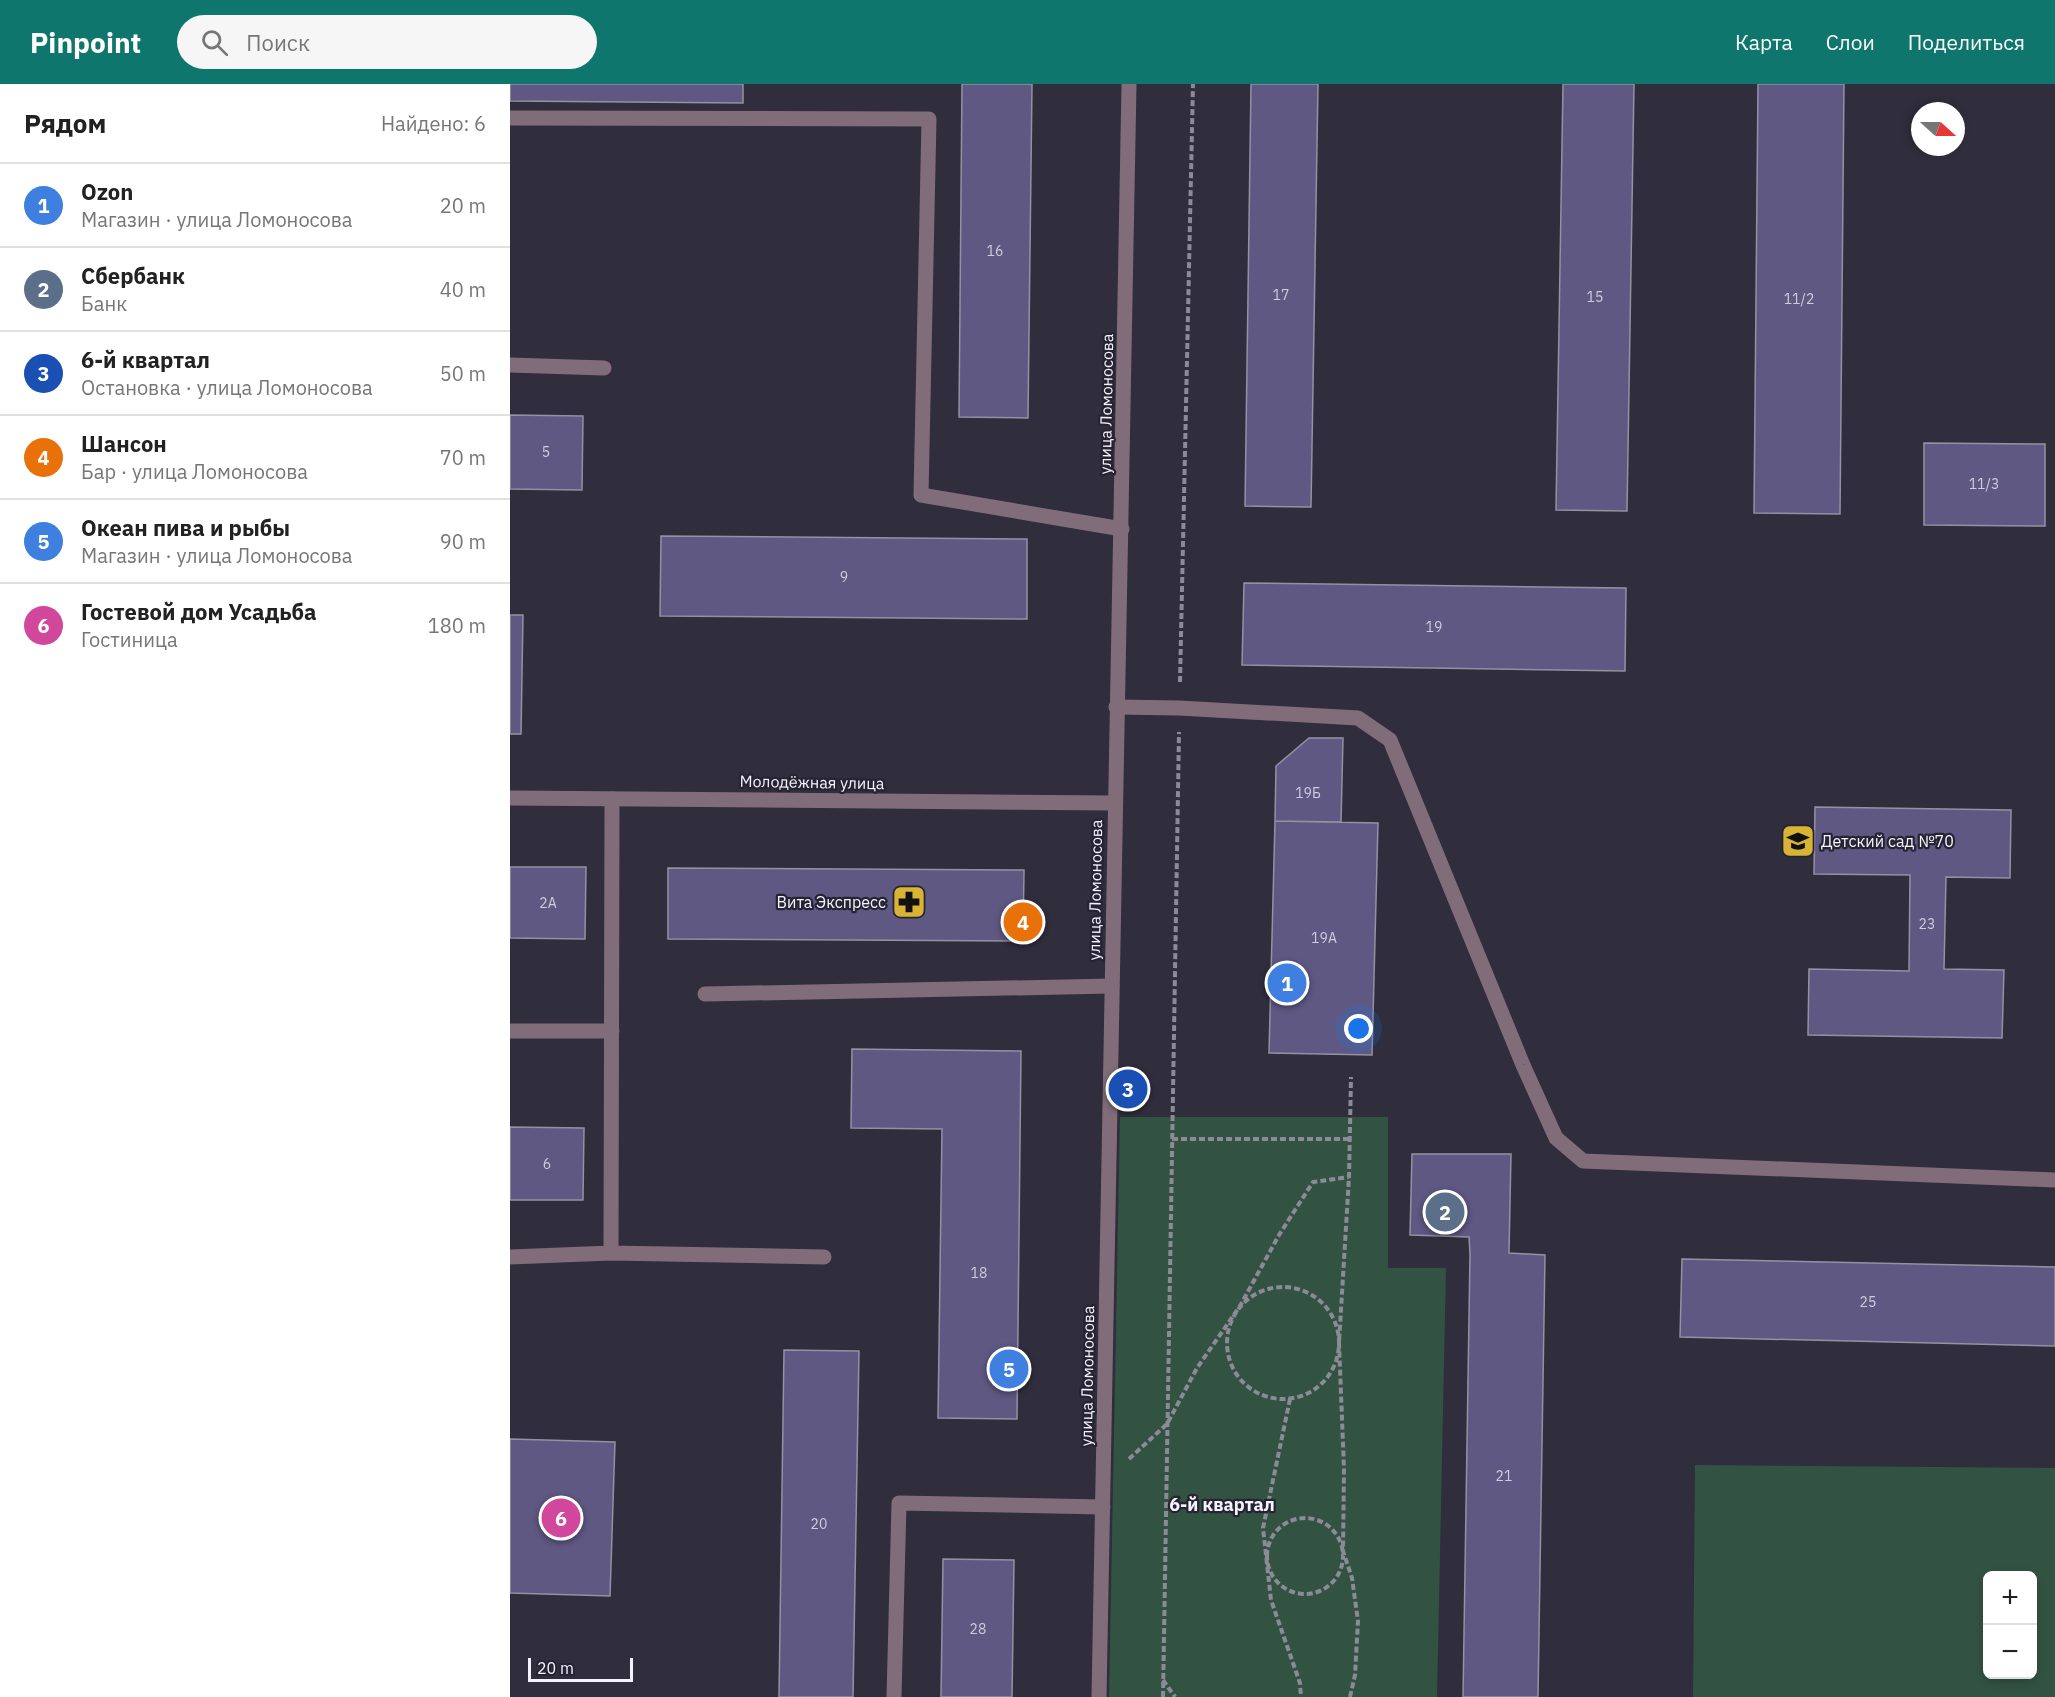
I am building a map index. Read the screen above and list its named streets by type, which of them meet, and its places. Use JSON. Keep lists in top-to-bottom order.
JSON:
{
  "streets": {
    "street": ["улица Ломоносова", "Молодёжная улица"]
  },
  "crossings": [
    ["улица Ломоносова", "Молодёжная улица"]
  ],
  "districts": ["6-й квартал"],
  "places": {
    "school or university": ["Детский сад №70"],
    "pharmacy": ["Вита Экспресс"]
  },
  "house_numbers": [
    "16",
    "17",
    "15",
    "11/2",
    "5",
    "11/3",
    "9",
    "19",
    "19Б",
    "2А",
    "23",
    "19А",
    "6",
    "18",
    "25",
    "21",
    "20",
    "28"
  ],
  "scale_bar": "20 m",
  "north": "right",
  "page": {
    "header": "Pinpoint",
    "search": "Поиск",
    "nav": ["Карта", "Слои", "Поделиться"],
    "heading": ["Рядом", "Найдено: 6"],
    "list": [
      {
        "mark": "1",
        "name": "Ozon",
        "note": "Магазин · улица Ломоносова",
        "value": "20 m"
      },
      {
        "mark": "2",
        "name": "Сбербанк",
        "note": "Банк",
        "value": "40 m"
      },
      {
        "mark": "3",
        "name": "6-й квартал",
        "note": "Остановка · улица Ломоносова",
        "value": "50 m"
      },
      {
        "mark": "4",
        "name": "Шансон",
        "note": "Бар · улица Ломоносова",
        "value": "70 m"
      },
      {
        "mark": "5",
        "name": "Океан пива и рыбы",
        "note": "Магазин · улица Ломоносова",
        "value": "90 m"
      },
      {
        "mark": "6",
        "name": "Гостевой дом Усадьба",
        "note": "Гостиница",
        "value": "180 m"
      }
    ],
    "pins": [
      "4",
      "1",
      "3",
      "2",
      "5",
      "6"
    ],
    "map_buttons": ["+", "−"],
    "scale": "20 m"
  }
}
